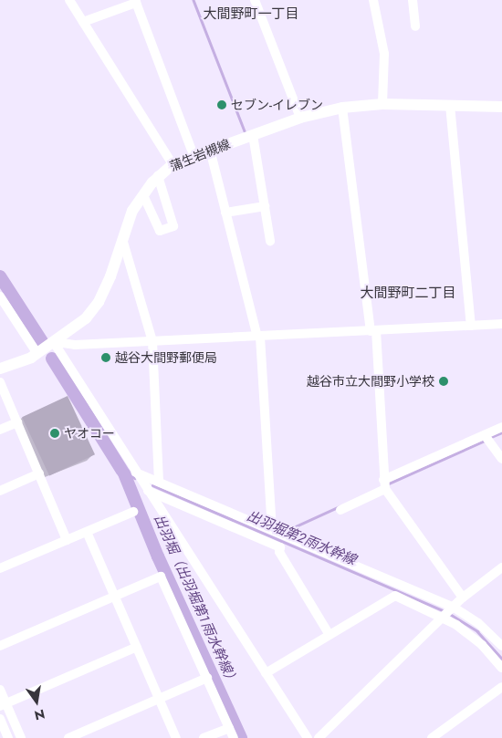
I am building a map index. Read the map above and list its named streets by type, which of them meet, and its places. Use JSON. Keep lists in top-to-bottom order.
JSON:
{
  "streets": {
    "main road": ["蒲生岩槻線"]
  },
  "districts": ["大間野町一丁目", "大間野町二丁目"],
  "water": ["出羽堀第２雨水幹線", "出羽堀（出羽堀第１雨水幹線）"],
  "places": [
    "セブン-イレブン",
    "越谷大間野郵便局",
    "越谷市立大間野小学校",
    "ヤオコー"
  ],
  "north": "bottom"
}
